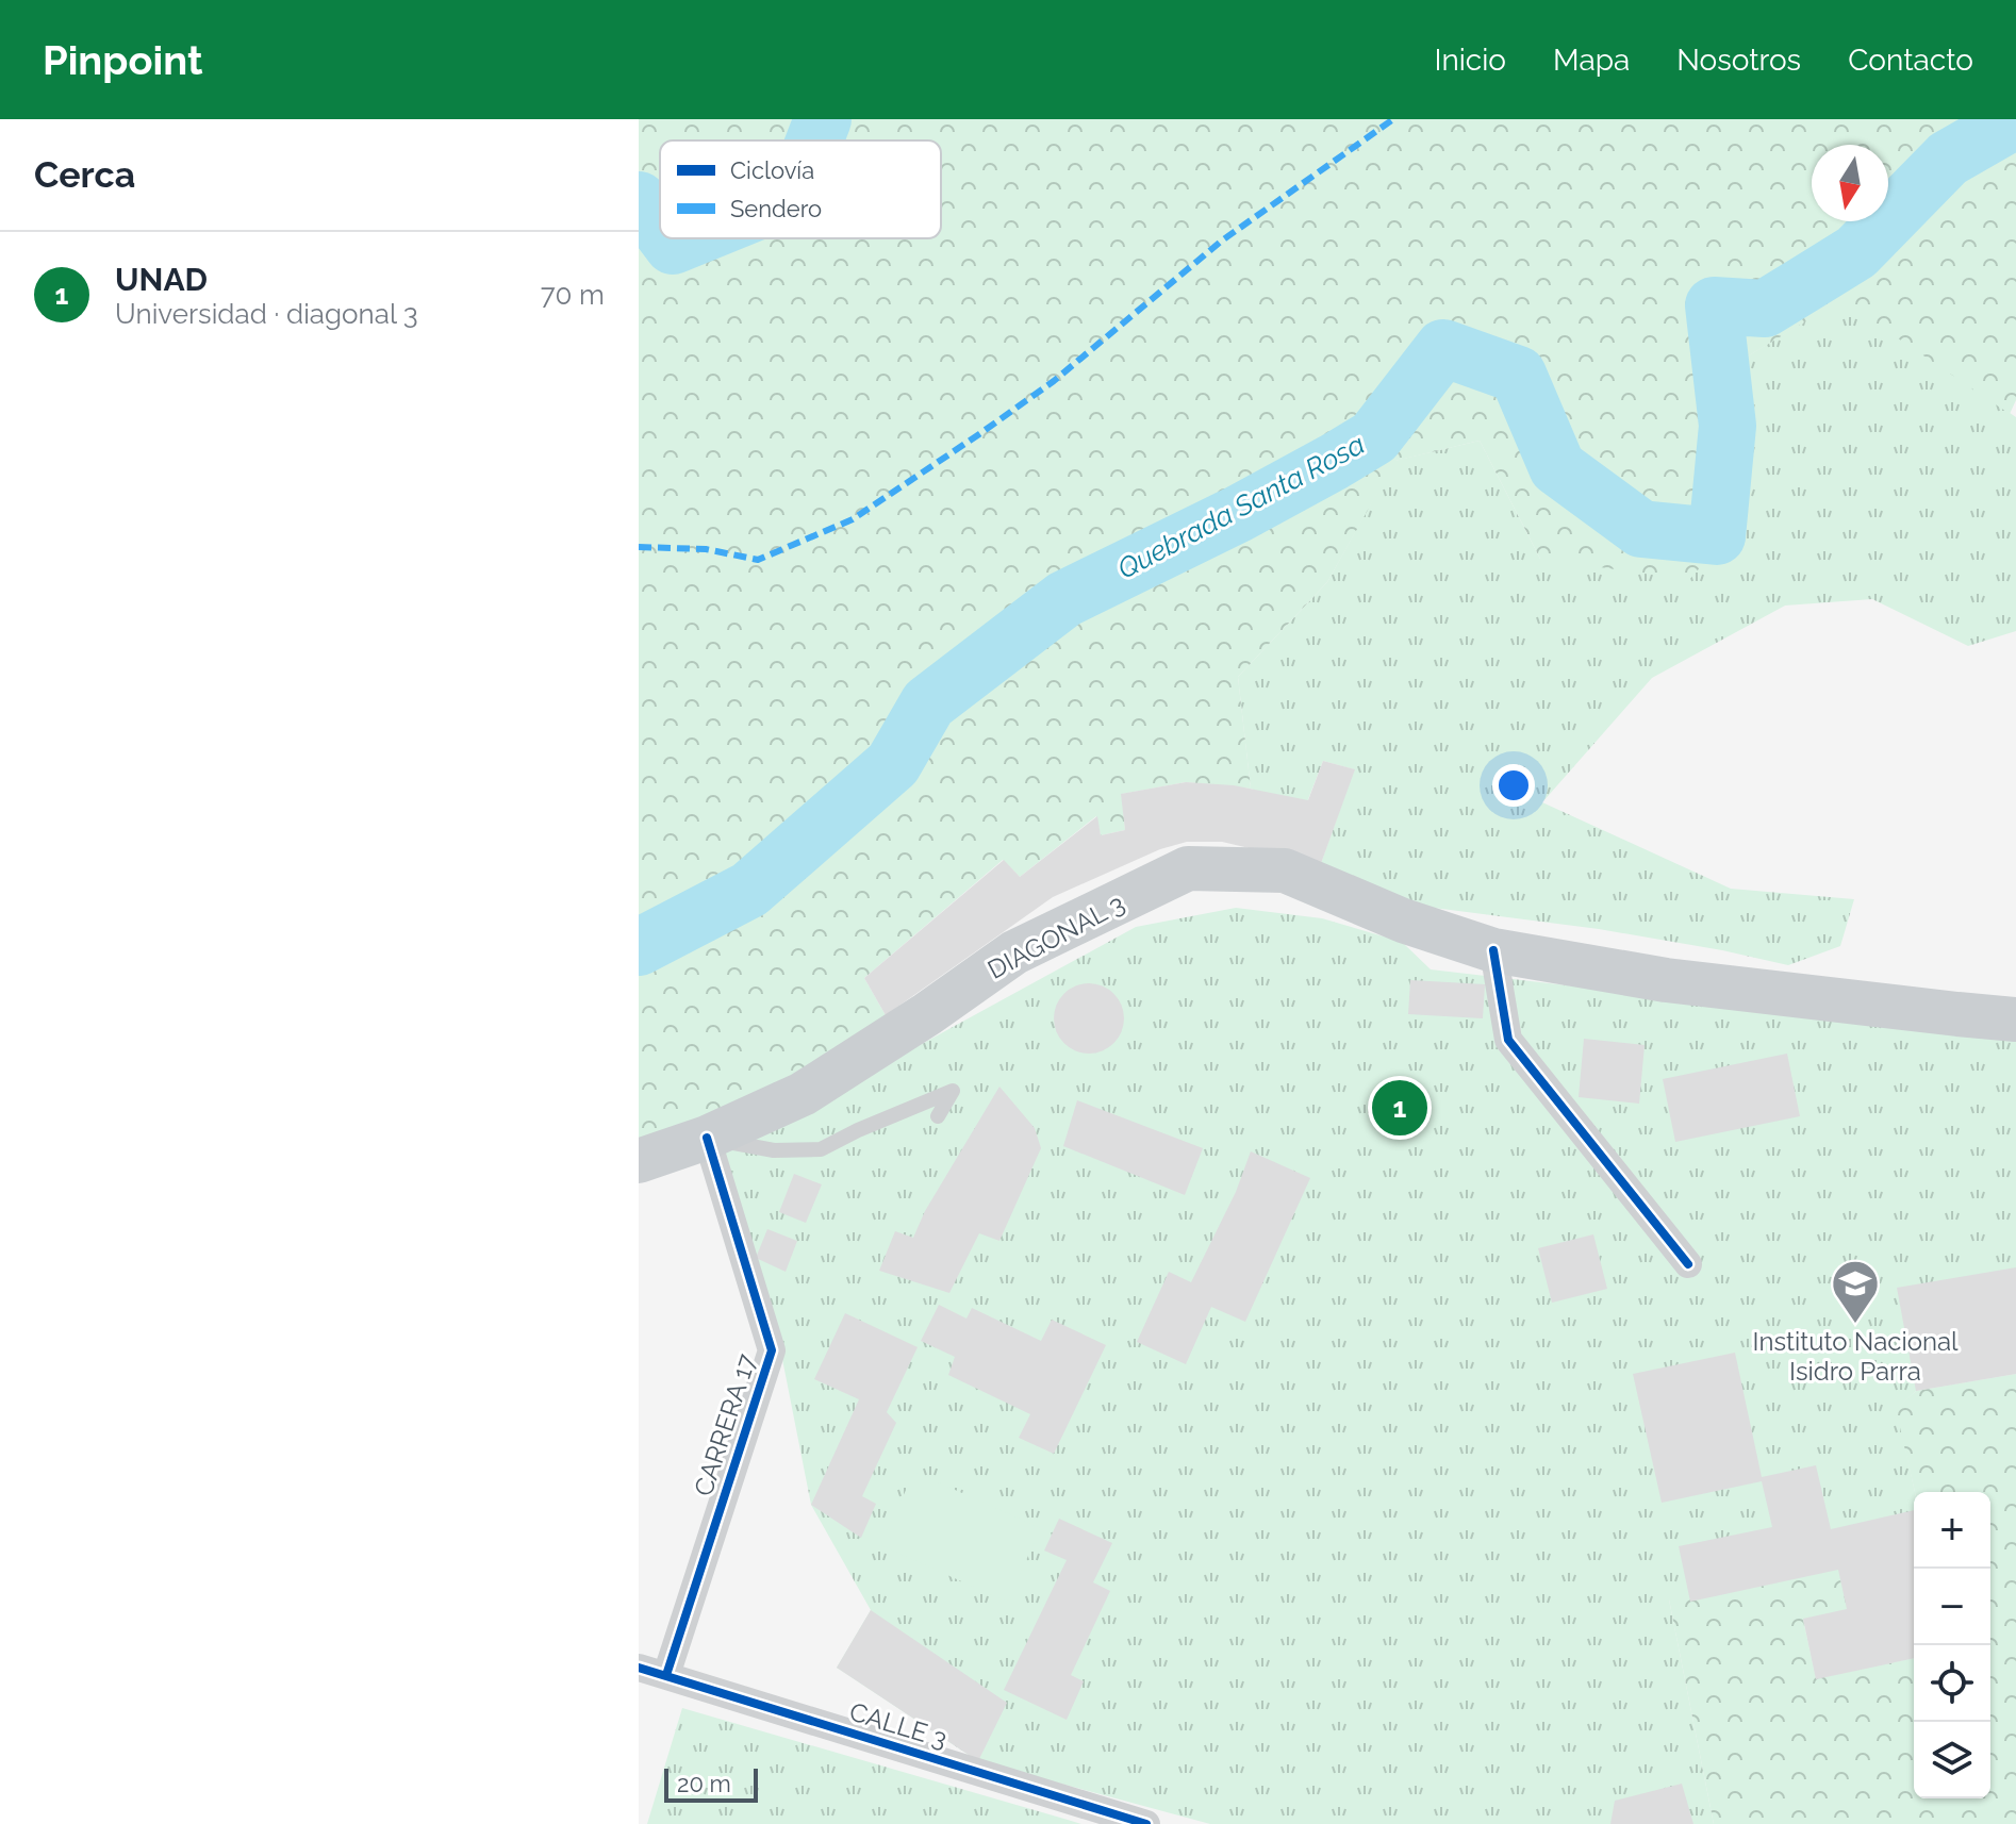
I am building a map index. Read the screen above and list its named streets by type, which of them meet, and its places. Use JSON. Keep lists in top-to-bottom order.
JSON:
{
  "streets": {
    "main road": ["DIAGONAL 3"],
    "street": ["CARRERA 17", "CALLE 3"]
  },
  "crossings": [
    ["DIAGONAL 3", "CARRERA 17"],
    ["CARRERA 17", "CALLE 3"]
  ],
  "water": ["Quebrada Santa Rosa"],
  "places": {
    "school or university": ["Instituto Nacional Isidro Parra"]
  },
  "legend": ["Ciclovía", "Sendero"],
  "scale_bar": "20 m",
  "north": "bottom",
  "page": {
    "header": "Pinpoint",
    "nav": [
      "Inicio",
      "Mapa",
      "Nosotros",
      "Contacto"
    ],
    "heading": "Cerca",
    "list": [
      {
        "mark": "1",
        "name": "UNAD",
        "note": "Universidad · diagonal 3",
        "value": "70 m"
      }
    ],
    "pins": "1",
    "map_buttons": ["+", "−"],
    "scale": "20 m"
  }
}
